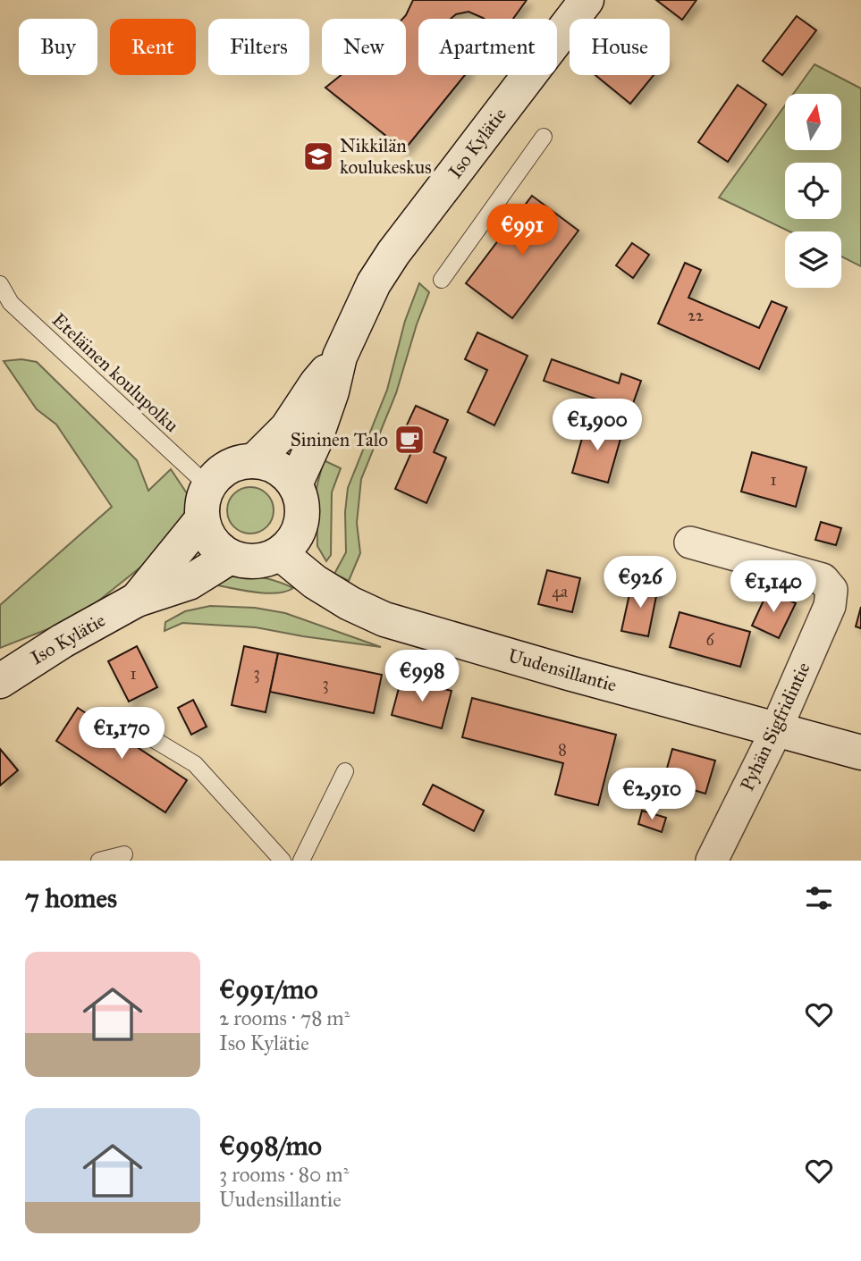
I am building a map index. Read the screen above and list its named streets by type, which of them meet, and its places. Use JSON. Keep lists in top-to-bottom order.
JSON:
{
  "streets": {
    "street": ["Iso Kylätie", "Uudensillantie", "Pyhän Sigfridintie"],
    "lane": ["Eteläinen koulupolku"]
  },
  "crossings": [
    ["Iso Kylätie", "Eteläinen koulupolku"],
    ["Iso Kylätie", "Uudensillantie"],
    ["Eteläinen koulupolku", "Uudensillantie"],
    ["Uudensillantie", "Pyhän Sigfridintie"]
  ],
  "places": {
    "school or university": ["Nikkilän koulukeskus"],
    "cafe": ["Sininen Talo"]
  },
  "house_numbers": [
    "22",
    "1",
    "4a",
    "6",
    "3",
    "1",
    "3",
    "8"
  ],
  "north": "top",
  "page": {
    "chip": [
      "Buy",
      "Rent",
      "Filters",
      "New",
      "Apartment",
      "House"
    ],
    "price": [
      "€991",
      "€1,900",
      "€926",
      "€1,140",
      "€998",
      "€1,170",
      "€2,910"
    ],
    "heading": "7 homes",
    "list": [
      {
        "name": "€991/mo",
        "note": "2 rooms · 78 m² · Iso Kylätie"
      },
      {
        "name": "€998/mo",
        "note": "3 rooms · 80 m² · Uudensillantie"
      }
    ]
  }
}
